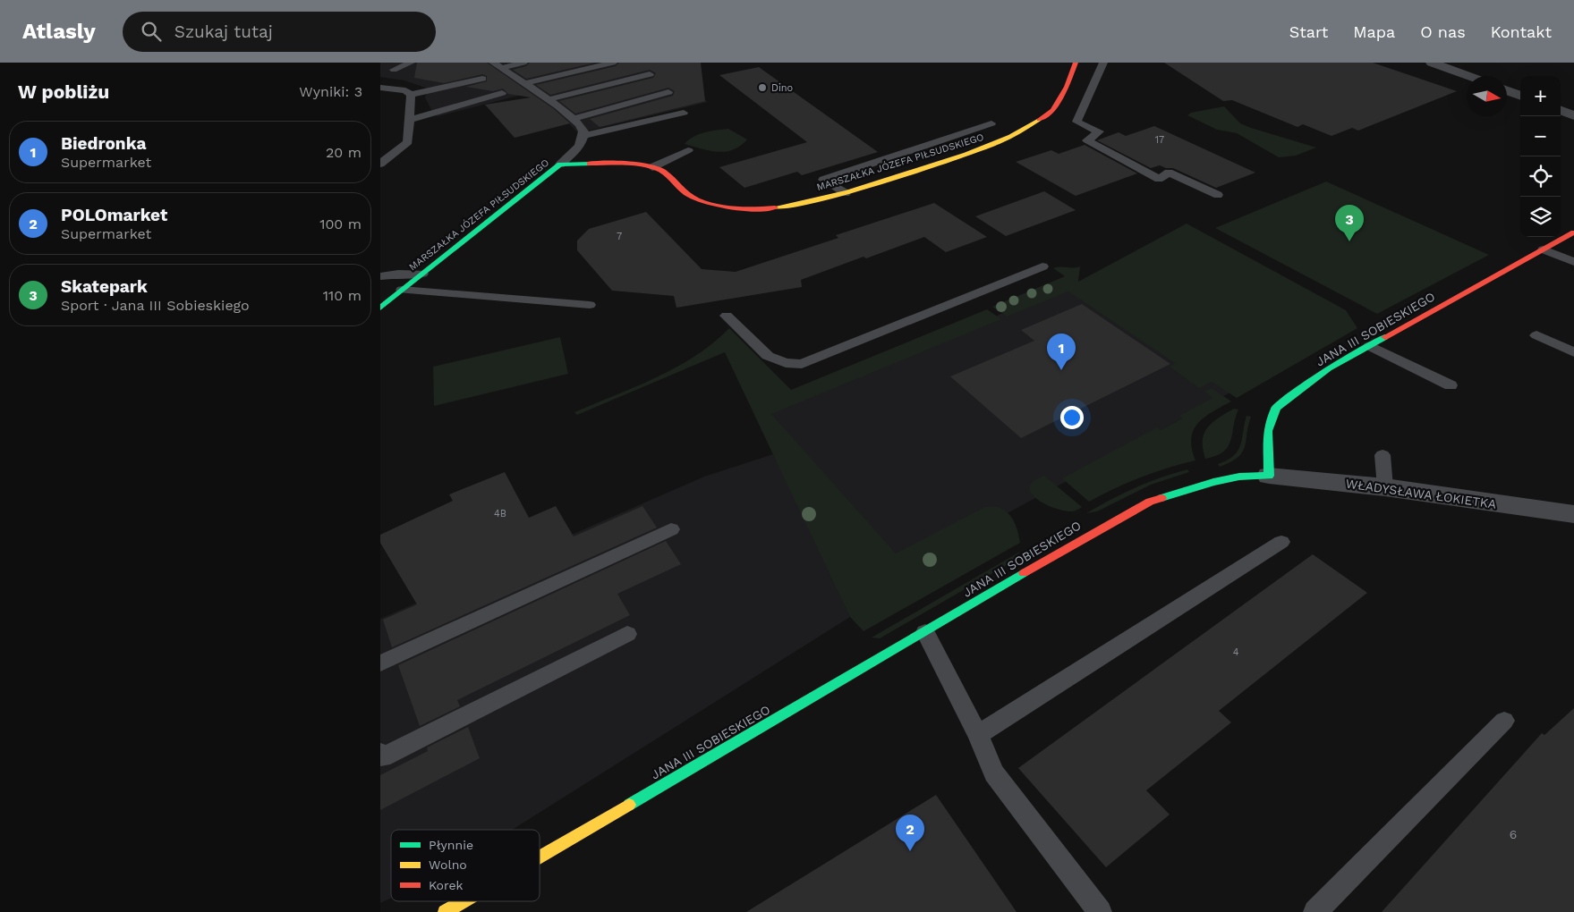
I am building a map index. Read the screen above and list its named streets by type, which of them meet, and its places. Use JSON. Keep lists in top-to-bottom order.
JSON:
{
  "streets": {
    "street": ["MARSZAŁKA JÓZEFA PIŁSUDSKIEGO", "JANA III SOBIESKIEGO", "WŁADYSŁAWA ŁOKIETKA"]
  },
  "crossings": [
    ["JANA III SOBIESKIEGO", "WŁADYSŁAWA ŁOKIETKA"]
  ],
  "places": ["Dino"],
  "house_numbers": [
    "17",
    "7",
    "4B",
    "4",
    "6"
  ],
  "legend": ["Płynnie", "Wolno", "Korek"],
  "north": "right",
  "page": {
    "header": "Atlasly",
    "search": "Szukaj tutaj",
    "nav": [
      "Start",
      "Mapa",
      "O nas",
      "Kontakt"
    ],
    "heading": ["W pobliżu", "Wyniki: 3"],
    "map_buttons": ["+", "−"],
    "list": [
      {
        "mark": "1",
        "name": "Biedronka",
        "note": "Supermarket",
        "value": "20 m"
      },
      {
        "mark": "2",
        "name": "POLOmarket",
        "note": "Supermarket",
        "value": "100 m"
      },
      {
        "mark": "3",
        "name": "Skatepark",
        "note": "Sport · Jana III Sobieskiego",
        "value": "110 m"
      }
    ],
    "pins": ["3", "1", "2"]
  }
}
